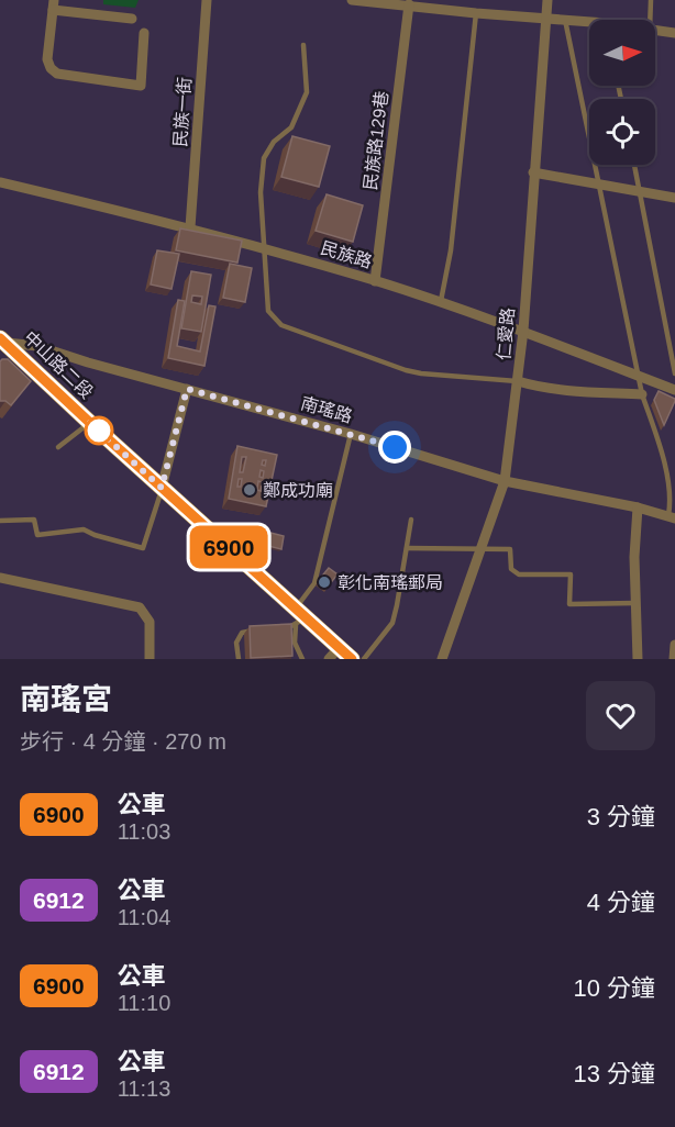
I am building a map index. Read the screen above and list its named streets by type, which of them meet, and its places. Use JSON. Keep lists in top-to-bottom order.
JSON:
{
  "streets": {
    "main road": ["中山路二段"],
    "street": [
      "民族一街",
      "民族路129巷",
      "民族路",
      "仁愛路",
      "南瑤路"
    ]
  },
  "crossings": [
    ["民族一街", "民族路"],
    ["民族路129巷", "民族路"],
    ["民族路", "仁愛路"],
    ["仁愛路", "南瑤路"],
    ["中山路二段", "南瑤路"]
  ],
  "places": ["鄭成功廟", "彰化南瑤郵局"],
  "lines": ["bus line 6900"],
  "north": "right",
  "page": {
    "on_map": "6900",
    "heading": ["南瑤宮", "步行 · 4 分鐘 · 270 m"],
    "list": [
      {
        "mark": "6900",
        "name": "公車",
        "note": "11:03",
        "value": "3 分鐘"
      },
      {
        "mark": "6912",
        "name": "公車",
        "note": "11:04",
        "value": "4 分鐘"
      },
      {
        "mark": "6900",
        "name": "公車",
        "note": "11:10",
        "value": "10 分鐘"
      },
      {
        "mark": "6912",
        "name": "公車",
        "note": "11:13",
        "value": "13 分鐘"
      }
    ]
  }
}
